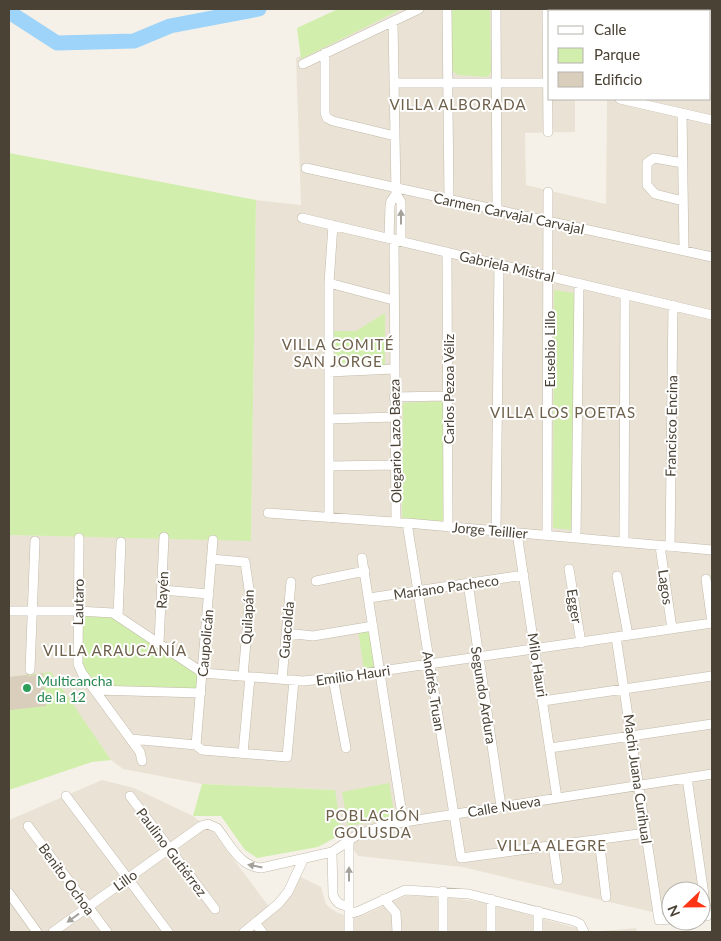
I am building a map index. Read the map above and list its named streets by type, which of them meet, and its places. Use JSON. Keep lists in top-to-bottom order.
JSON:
{
  "streets": {
    "street": [
      "Carmen Carvajal Carvajal",
      "Gabriela Mistral",
      "Eusebio Lillo",
      "Carlos Pezoa Véliz",
      "Francisco Encina",
      "Olegario Lazo Baeza",
      "Jorge Teillier",
      "Mariano Pacheco",
      "Lagos",
      "Rayén",
      "Lautaro",
      "Egger",
      "Quilapán",
      "Guacolda",
      "Caupolicán",
      "Milo Hauri",
      "Emilio Hauri",
      "Andrés Truan",
      "Segundo Ardura",
      "Machi Juana Curihual",
      "Calle Nueva",
      "Paulino Gutiérrez",
      "Benito Ochoa",
      "Lillo"
    ]
  },
  "crossings": [
    ["Carmen Carvajal Carvajal", "Eusebio Lillo"],
    ["Carmen Carvajal Carvajal", "Olegario Lazo Baeza"],
    ["Gabriela Mistral", "Eusebio Lillo"],
    ["Gabriela Mistral", "Carlos Pezoa Véliz"],
    ["Gabriela Mistral", "Francisco Encina"],
    ["Gabriela Mistral", "Olegario Lazo Baeza"],
    ["Eusebio Lillo", "Jorge Teillier"],
    ["Carlos Pezoa Véliz", "Jorge Teillier"],
    ["Francisco Encina", "Jorge Teillier"],
    ["Olegario Lazo Baeza", "Jorge Teillier"],
    ["Jorge Teillier", "Lagos"],
    ["Jorge Teillier", "Milo Hauri"],
    ["Jorge Teillier", "Andrés Truan"],
    ["Mariano Pacheco", "Milo Hauri"],
    ["Mariano Pacheco", "Andrés Truan"],
    ["Mariano Pacheco", "Segundo Ardura"],
    ["Lagos", "Emilio Hauri"],
    ["Rayén", "Emilio Hauri"],
    ["Lautaro", "Emilio Hauri"],
    ["Egger", "Emilio Hauri"],
    ["Quilapán", "Caupolicán"],
    ["Quilapán", "Emilio Hauri"],
    ["Guacolda", "Emilio Hauri"],
    ["Caupolicán", "Emilio Hauri"],
    ["Milo Hauri", "Emilio Hauri"],
    ["Milo Hauri", "Calle Nueva"],
    ["Emilio Hauri", "Andrés Truan"],
    ["Emilio Hauri", "Segundo Ardura"],
    ["Emilio Hauri", "Machi Juana Curihual"],
    ["Andrés Truan", "Calle Nueva"],
    ["Segundo Ardura", "Calle Nueva"],
    ["Machi Juana Curihual", "Calle Nueva"],
    ["Calle Nueva", "Lillo"],
    ["Paulino Gutiérrez", "Lillo"],
    ["Benito Ochoa", "Lillo"]
  ],
  "districts": [
    "VILLA ALBORADA",
    "VILLA COMITÉ SAN JORGE",
    "VILLA LOS POETAS",
    "VILLA ARAUCANÍA",
    "POBLACIÓN GOLUSDA",
    "VILLA ALEGRE"
  ],
  "places": ["Multicancha de la 12"],
  "legend": ["Calle", "Parque", "Edificio"],
  "north": "left"
}
